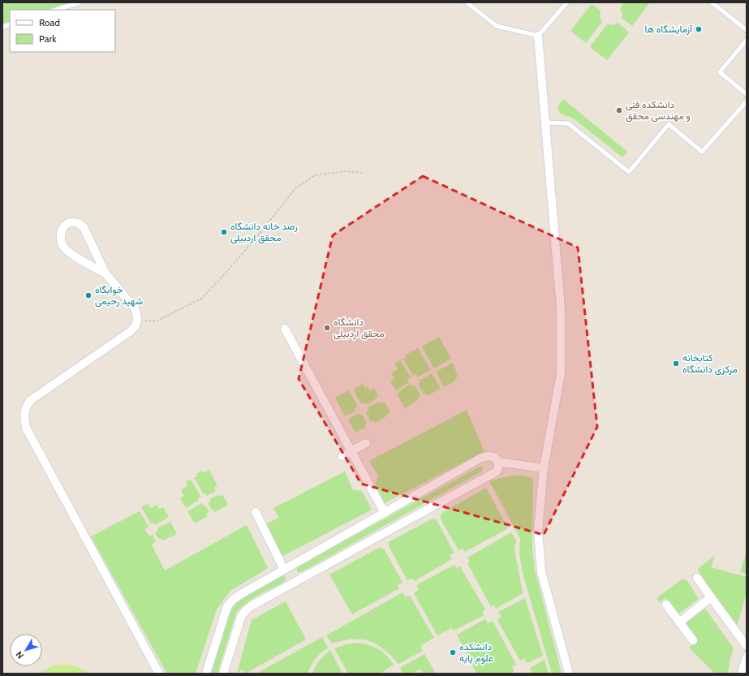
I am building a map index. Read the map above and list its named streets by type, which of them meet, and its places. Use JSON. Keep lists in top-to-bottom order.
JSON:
{
  "places": [
    "آزمایشگاه ها",
    "دانشکده فنی و مهندسی محقق",
    "رصد خانه دانشگاه محقق اردبیلی",
    "خوابگاه شهید رحیمی",
    "دانشگاه محقق اردبیلی",
    "کتابخانه مرکزی دانشگاه",
    "دانشکده علوم پایه"
  ],
  "legend": ["Road", "Park"],
  "north": "bottom left"
}
